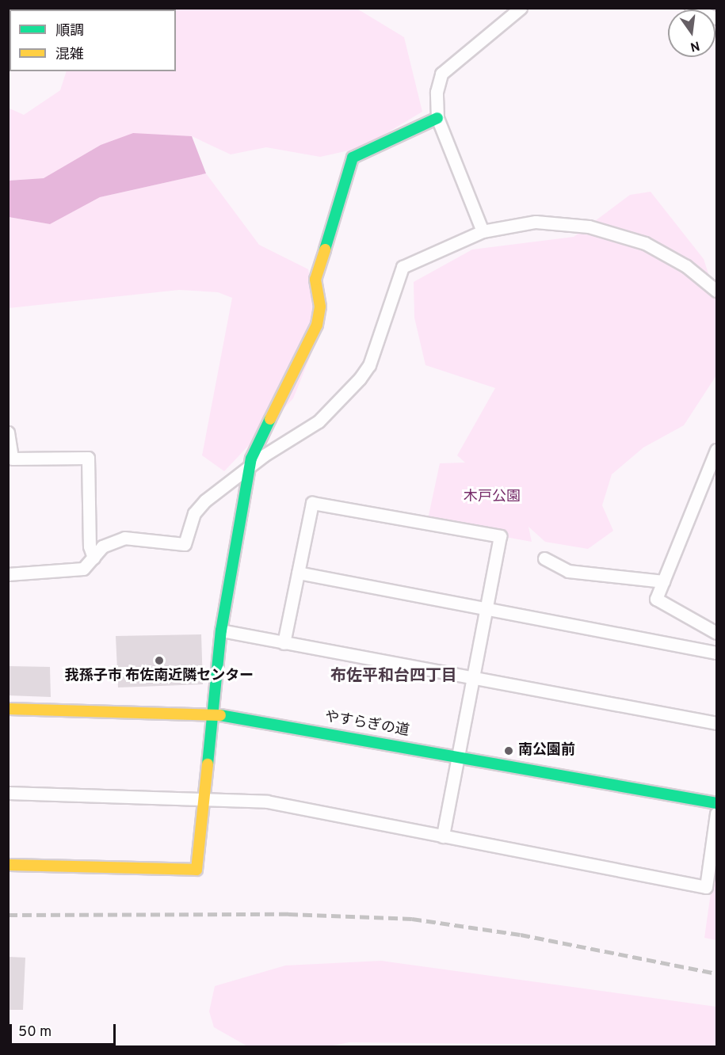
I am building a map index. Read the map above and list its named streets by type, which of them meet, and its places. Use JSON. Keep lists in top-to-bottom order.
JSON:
{
  "streets": {
    "street": ["やすらぎの道"]
  },
  "districts": ["布佐平和台四丁目"],
  "parks": ["木戸公園"],
  "places": ["我孫子市 布佐南近隣センター", "南公園前"],
  "legend": ["順調", "混雑"],
  "scale_bar": "50 m",
  "north": "bottom"
}
